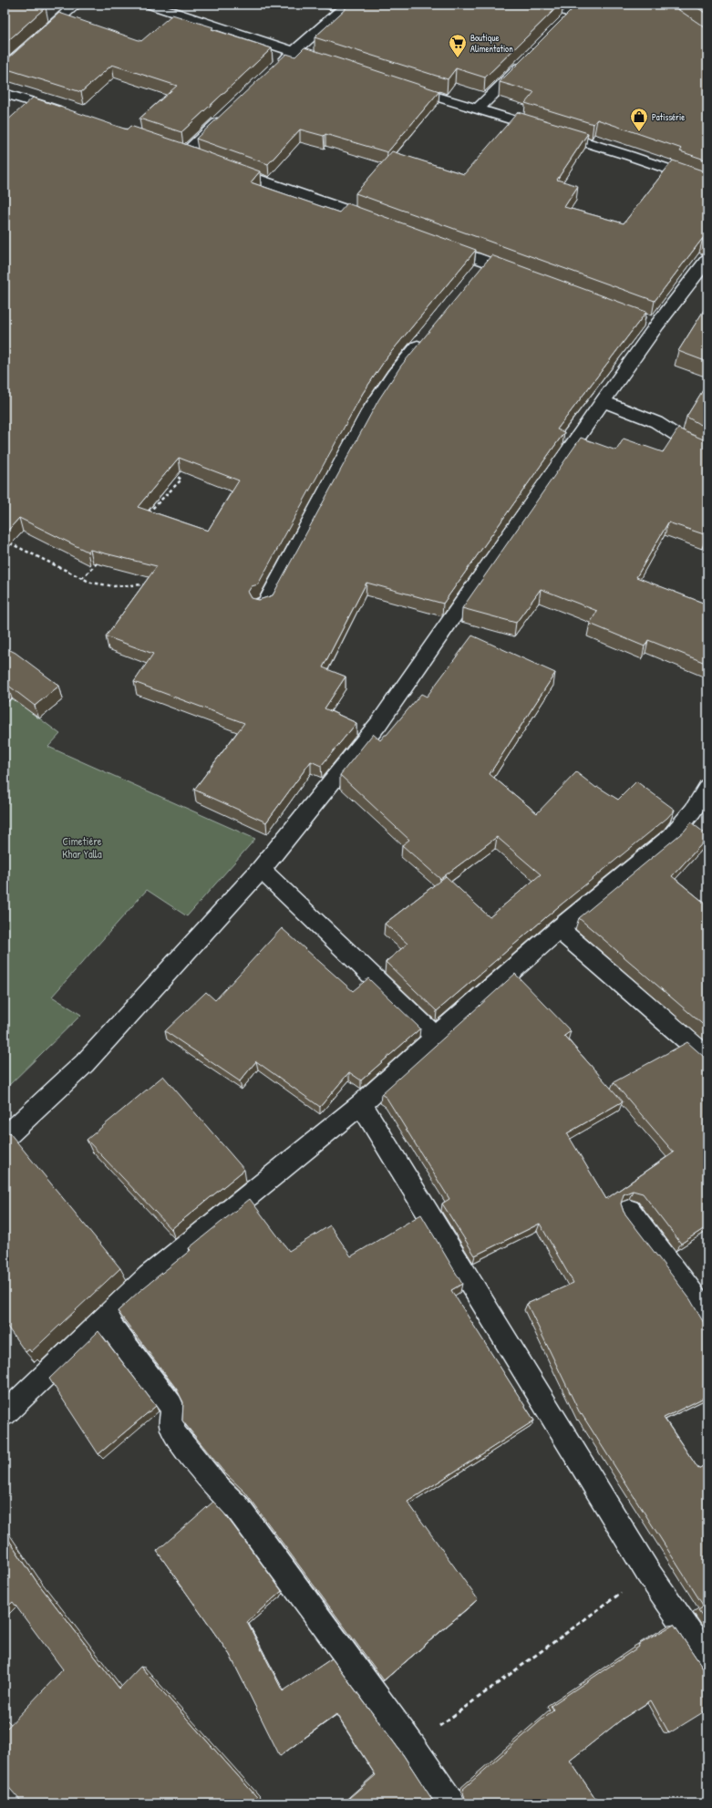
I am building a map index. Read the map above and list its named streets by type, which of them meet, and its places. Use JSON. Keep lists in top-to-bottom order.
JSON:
{
  "parks": ["Cimetiére Khar Yalla"],
  "places": {
    "supermarket": ["Boutique Alimentation"],
    "shop": ["Patissérie"]
  }
}
